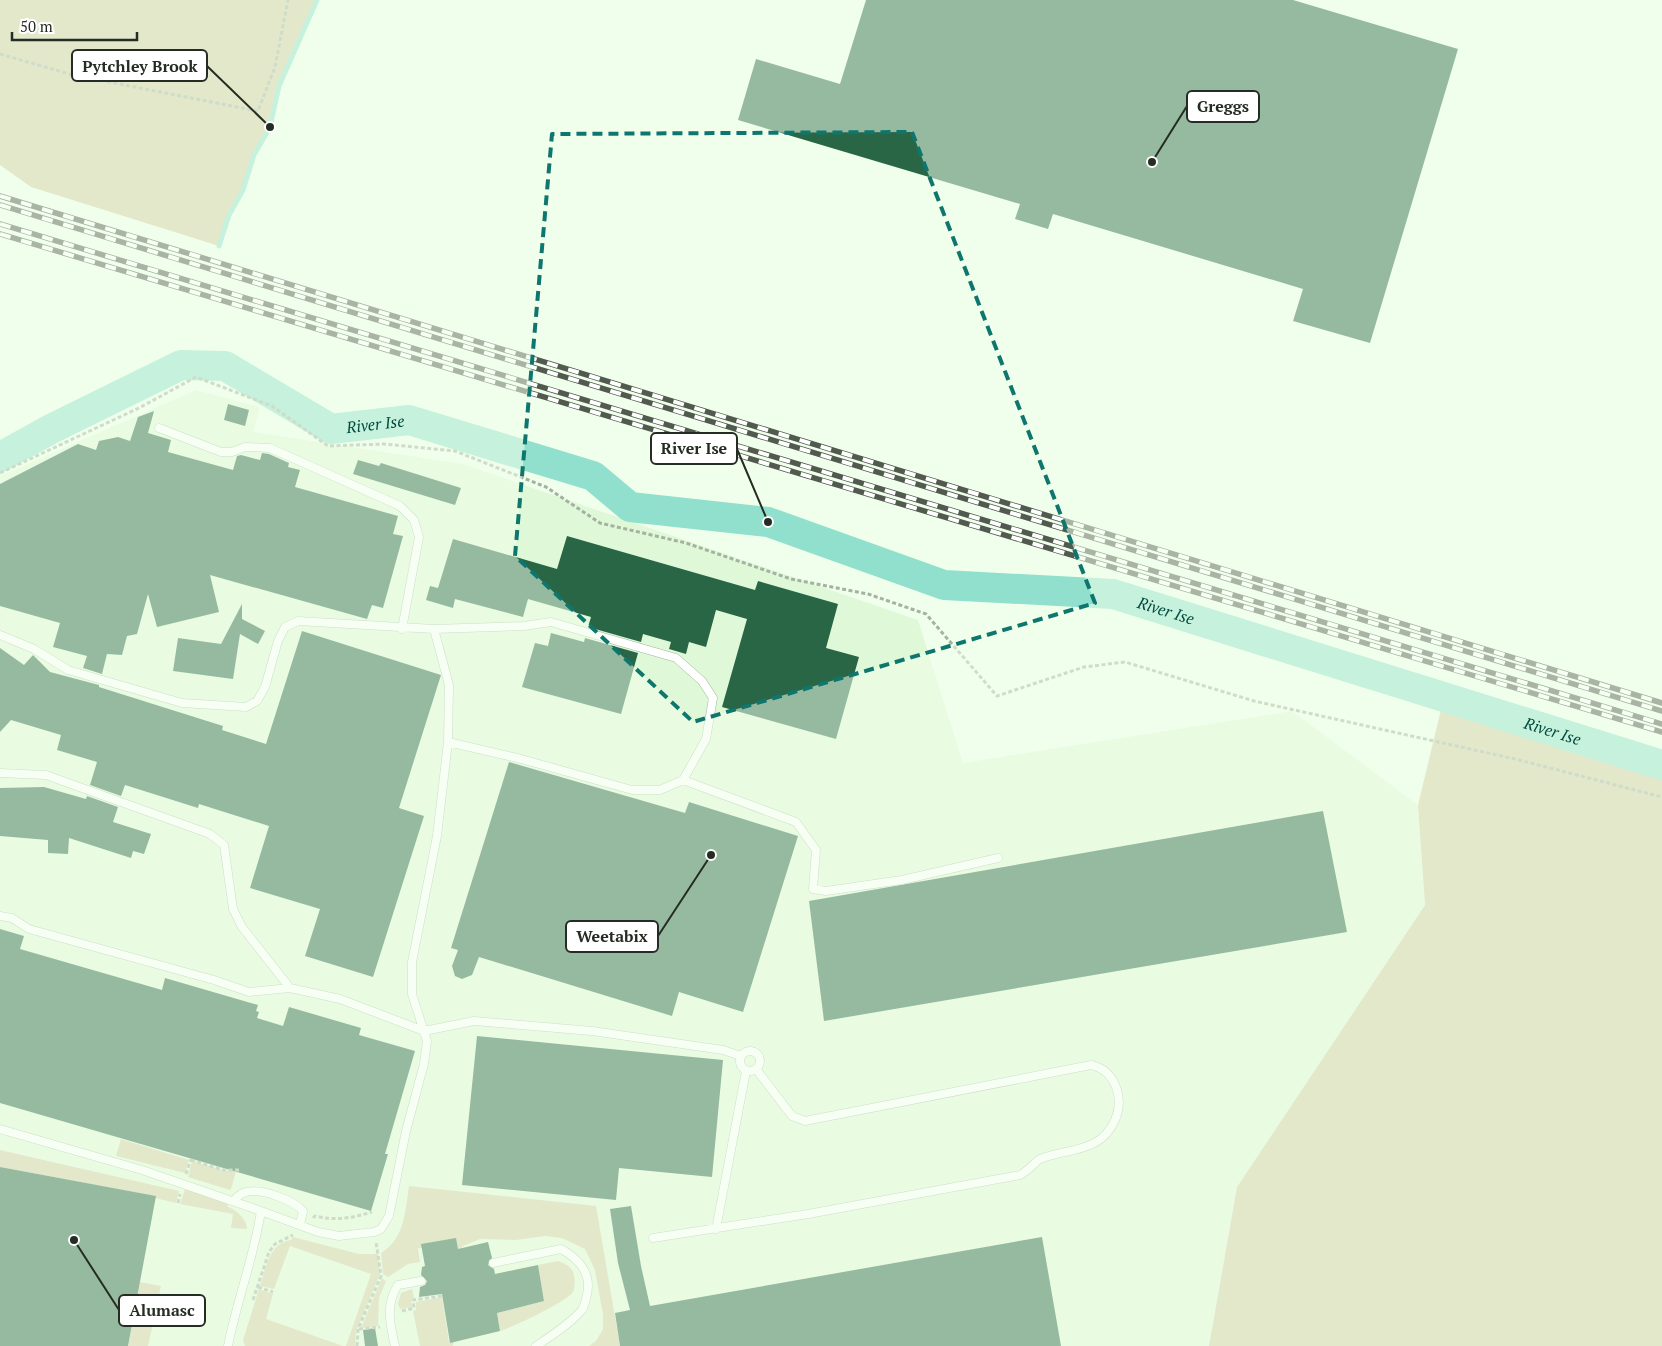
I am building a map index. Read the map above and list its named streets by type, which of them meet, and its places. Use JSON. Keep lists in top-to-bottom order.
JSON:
{
  "water": ["River Ise"],
  "places": [
    "Pytchley Brook",
    "Greggs",
    "River Ise",
    "Weetabix",
    "Alumasc"
  ],
  "scale_bar": "50 m"
}
